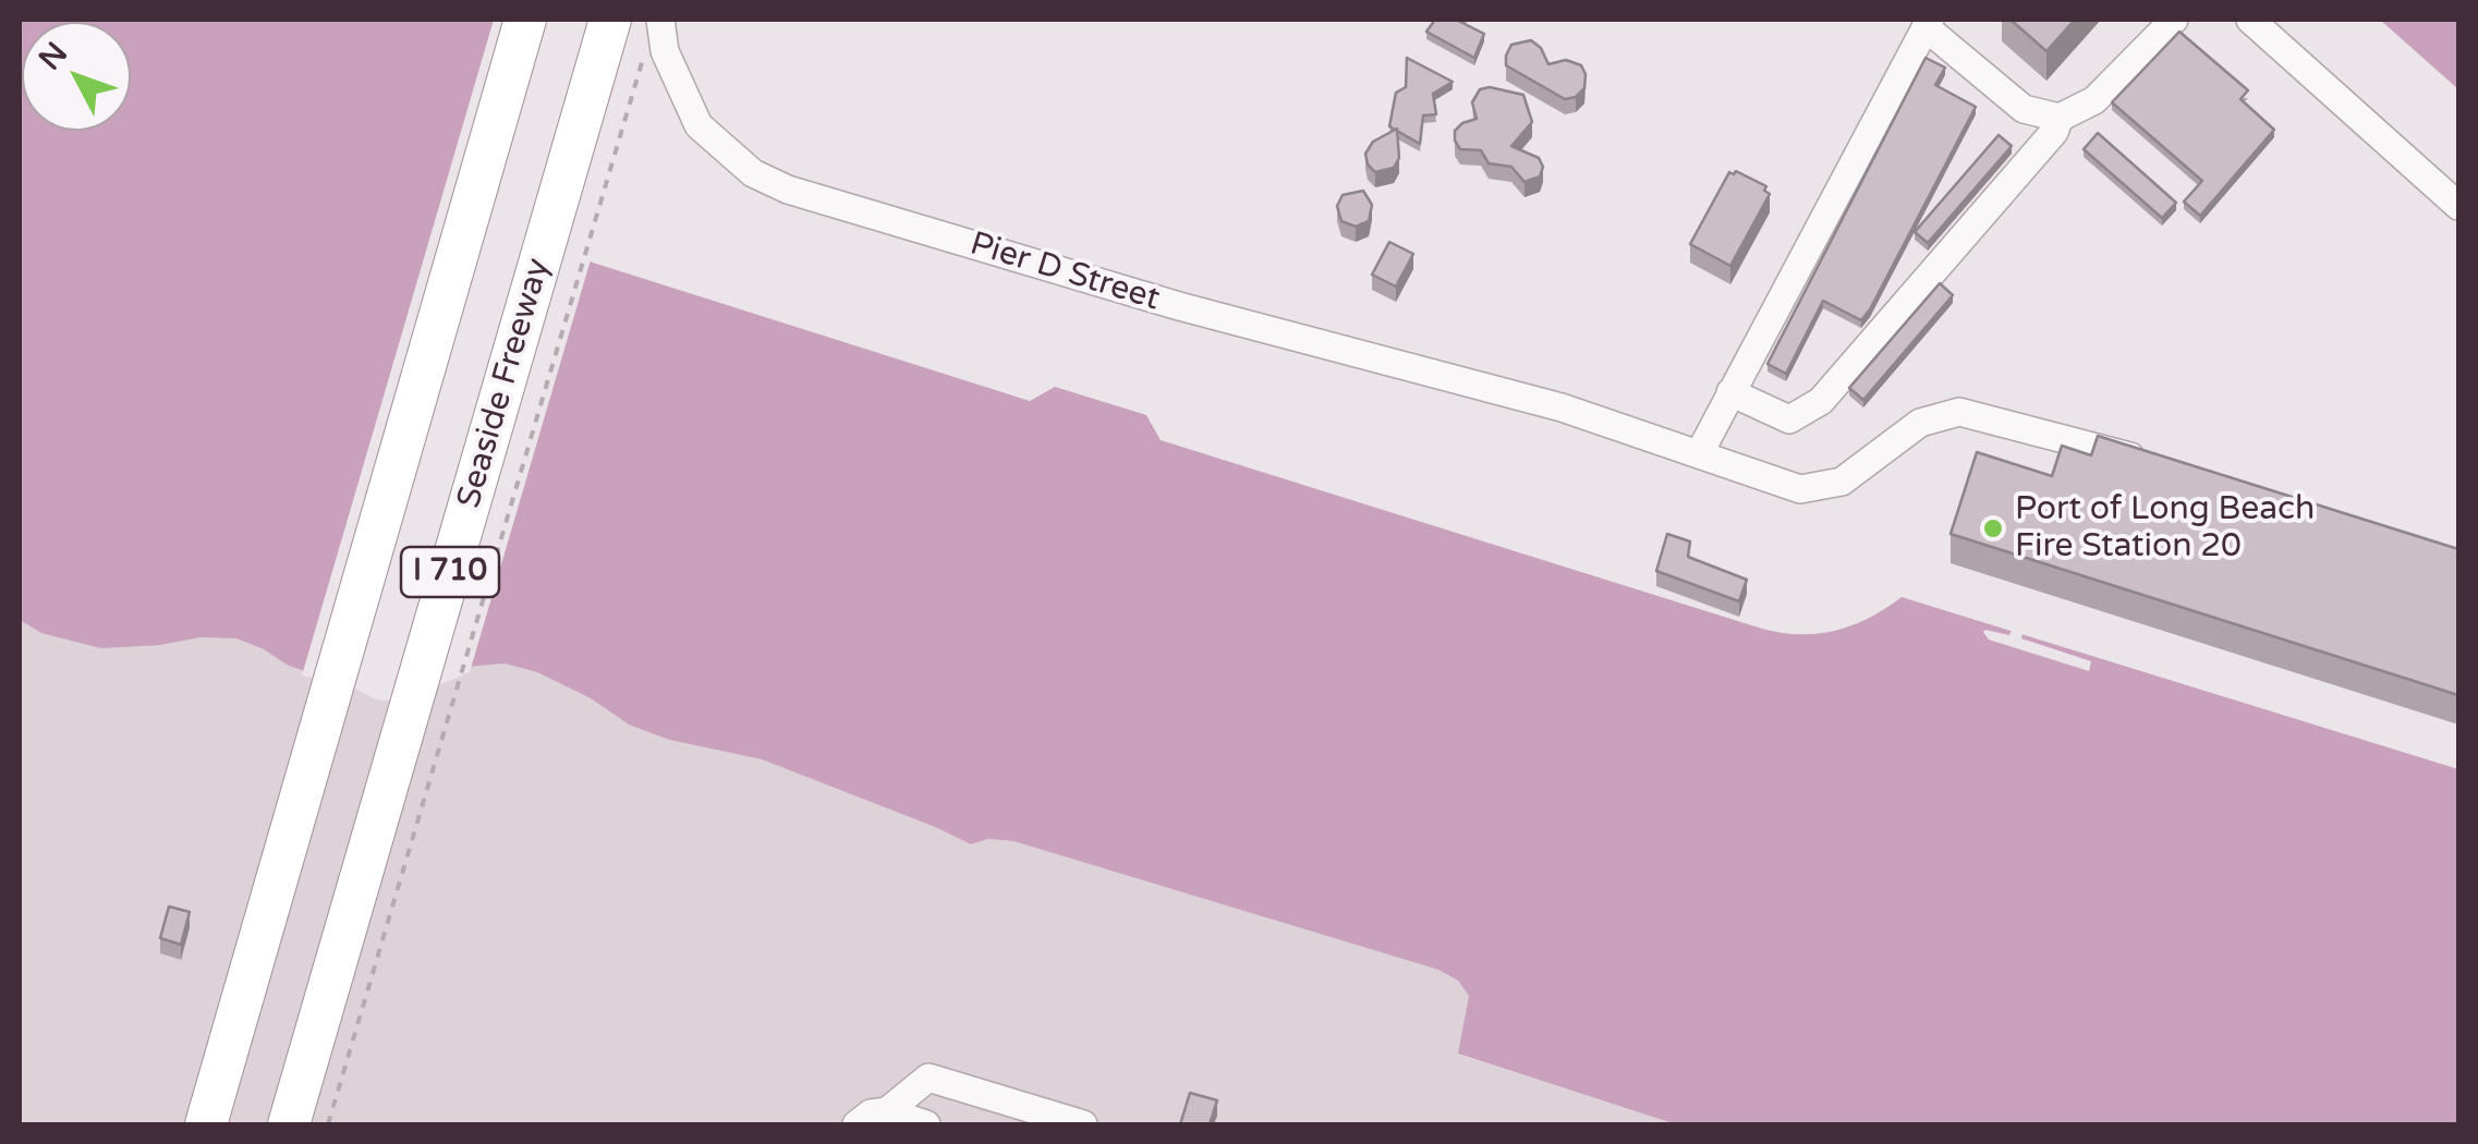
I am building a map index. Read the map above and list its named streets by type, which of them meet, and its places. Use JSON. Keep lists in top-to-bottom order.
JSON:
{
  "streets": {
    "highway": ["Seaside Freeway", "I 710"],
    "street": ["Pier D Street"]
  },
  "places": ["Port of Long Beach Fire Station 20"],
  "north": "top left"
}
